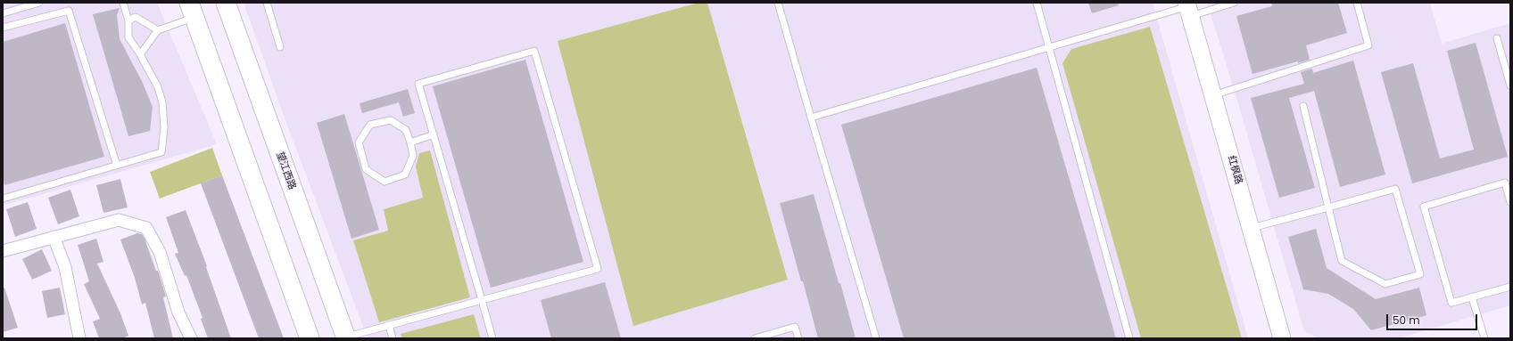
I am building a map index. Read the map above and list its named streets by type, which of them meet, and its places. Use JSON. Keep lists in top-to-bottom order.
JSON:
{
  "streets": {
    "main road": ["望江西路"],
    "street": ["红枫路"]
  },
  "scale_bar": "50 m"
}
